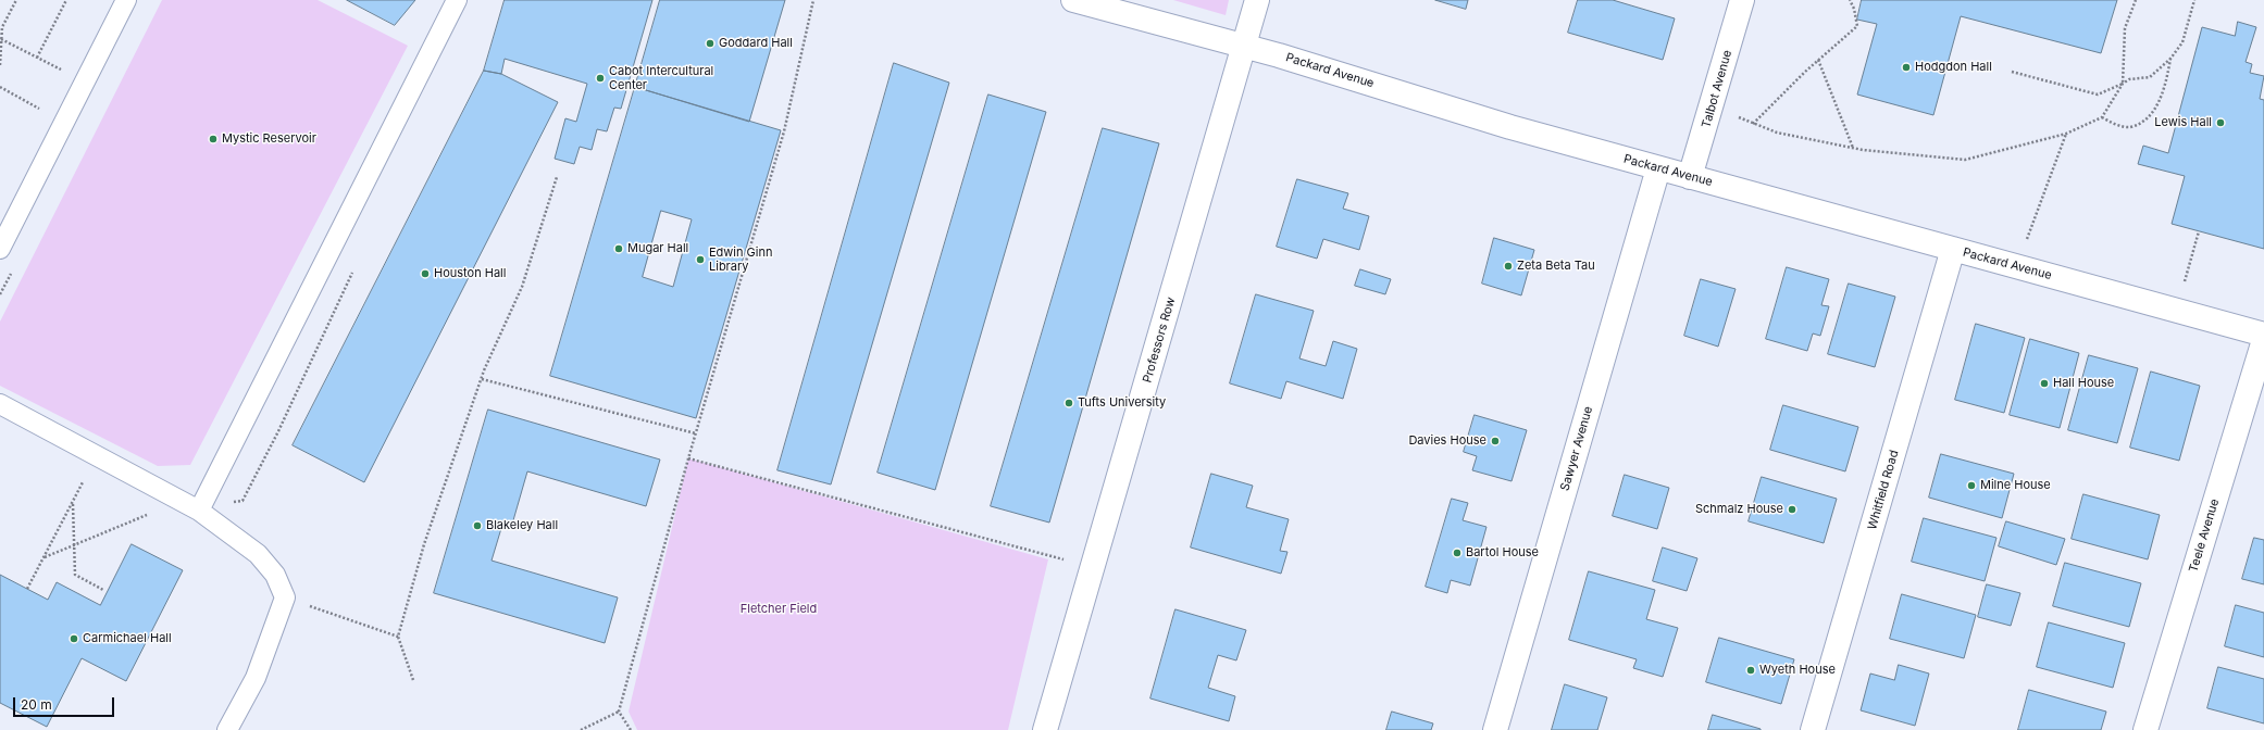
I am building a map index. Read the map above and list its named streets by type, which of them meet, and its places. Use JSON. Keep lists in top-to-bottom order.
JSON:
{
  "streets": {
    "street": [
      "Packard Avenue",
      "Talbot Avenue",
      "Professors Row",
      "Sawyer Avenue",
      "Whitfield Road",
      "Teele Avenue"
    ]
  },
  "crossings": [
    ["Packard Avenue", "Talbot Avenue"],
    ["Packard Avenue", "Professors Row"],
    ["Packard Avenue", "Sawyer Avenue"],
    ["Packard Avenue", "Whitfield Road"]
  ],
  "parks": ["Fletcher Field"],
  "places": [
    "Goddard Hall",
    "Hodgdon Hall",
    "Cabot Intercultural Center",
    "Lewis Hall",
    "Mystic Reservoir",
    "Mugar Hall",
    "Edwin Ginn Library",
    "Zeta Beta Tau",
    "Houston Hall",
    "Hall House",
    "Tufts University",
    "Davies House",
    "Milne House",
    "Schmalz House",
    "Blakeley Hall",
    "Bartol House",
    "Carmichael Hall",
    "Wyeth House"
  ],
  "scale_bar": "20 m"
}
